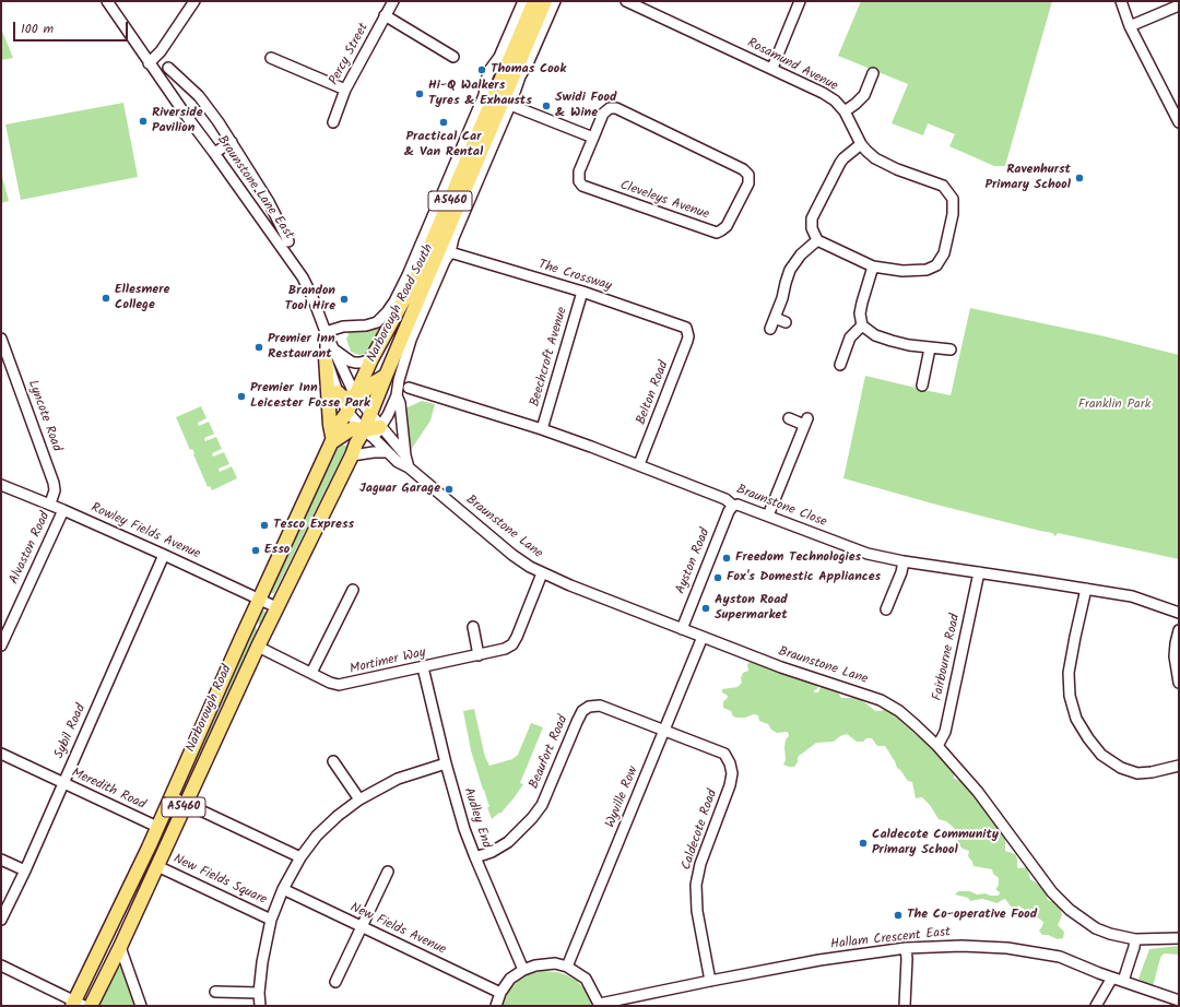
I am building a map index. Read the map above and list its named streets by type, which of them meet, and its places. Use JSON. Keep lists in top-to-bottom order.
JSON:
{
  "streets": {
    "main road": ["A5460", "Narborough Road South", "Narborough Road"],
    "street": [
      "Percy Street",
      "Rosamund Avenue",
      "Braunstone Lane East",
      "Cleveleys Avenue",
      "The Crossway",
      "Beechcroft Avenue",
      "Belton Road",
      "Lyncote Road",
      "Braunstone Close",
      "Braunstone Lane",
      "Rowley Fields Avenue",
      "Alvaston Road",
      "Ayston Road",
      "Fairbourne Road",
      "Mortimer Way",
      "Sybil Road",
      "Beaufort Road",
      "Meredith Road",
      "Wyville Row",
      "Audley End",
      "Caldecote Road",
      "New Fields Square",
      "New Fields Avenue",
      "Hallam Crescent East"
    ]
  },
  "crossings": [
    ["Braunstone Lane East", "Narborough Road South"],
    ["Braunstone Lane East", "Braunstone Lane"],
    ["Braunstone Lane East", "Narborough Road"],
    ["The Crossway", "Narborough Road South"],
    ["The Crossway", "Beechcroft Avenue"],
    ["The Crossway", "Belton Road"],
    ["Narborough Road South", "Braunstone Lane"],
    ["Narborough Road South", "Narborough Road"],
    ["Beechcroft Avenue", "Braunstone Close"],
    ["Belton Road", "Braunstone Close"],
    ["Lyncote Road", "Rowley Fields Avenue"],
    ["Braunstone Close", "Ayston Road"],
    ["Braunstone Close", "Fairbourne Road"],
    ["Braunstone Lane", "Ayston Road"],
    ["Braunstone Lane", "Fairbourne Road"],
    ["Braunstone Lane", "Mortimer Way"],
    ["Braunstone Lane", "Narborough Road"],
    ["Braunstone Lane", "Wyville Row"],
    ["Rowley Fields Avenue", "Alvaston Road"],
    ["Rowley Fields Avenue", "Narborough Road"],
    ["Rowley Fields Avenue", "Sybil Road"],
    ["Mortimer Way", "Narborough Road"],
    ["Mortimer Way", "Audley End"],
    ["Narborough Road", "Meredith Road"],
    ["Narborough Road", "New Fields Square"],
    ["Sybil Road", "Meredith Road"],
    ["Beaufort Road", "Wyville Row"],
    ["Beaufort Road", "Audley End"],
    ["Beaufort Road", "Caldecote Road"],
    ["Wyville Row", "Caldecote Road"],
    ["Wyville Row", "Hallam Crescent East"],
    ["Audley End", "Hallam Crescent East"],
    ["Caldecote Road", "Hallam Crescent East"],
    ["New Fields Avenue", "Hallam Crescent East"]
  ],
  "parks": ["Franklin Park"],
  "places": [
    "Thomas Cook",
    "Hi-Q Walkers Tyres & Exhausts",
    "Swidi Food & Wine",
    "Riverside Pavilion",
    "Practical Car & Van Rental",
    "Ravenhurst Primary School",
    "Ellesmere College",
    "Brandon Tool Hire",
    "Premier Inn Restaurant",
    "Premier Inn Leicester Fosse Park",
    "Jaguar Garage",
    "Tesco Express",
    "Esso",
    "Freedom Technologies",
    "Fox's Domestic Appliances",
    "Ayston Road Supermarket",
    "Caldecote Community Primary School",
    "The Co-operative Food"
  ],
  "scale_bar": "100 m"
}
